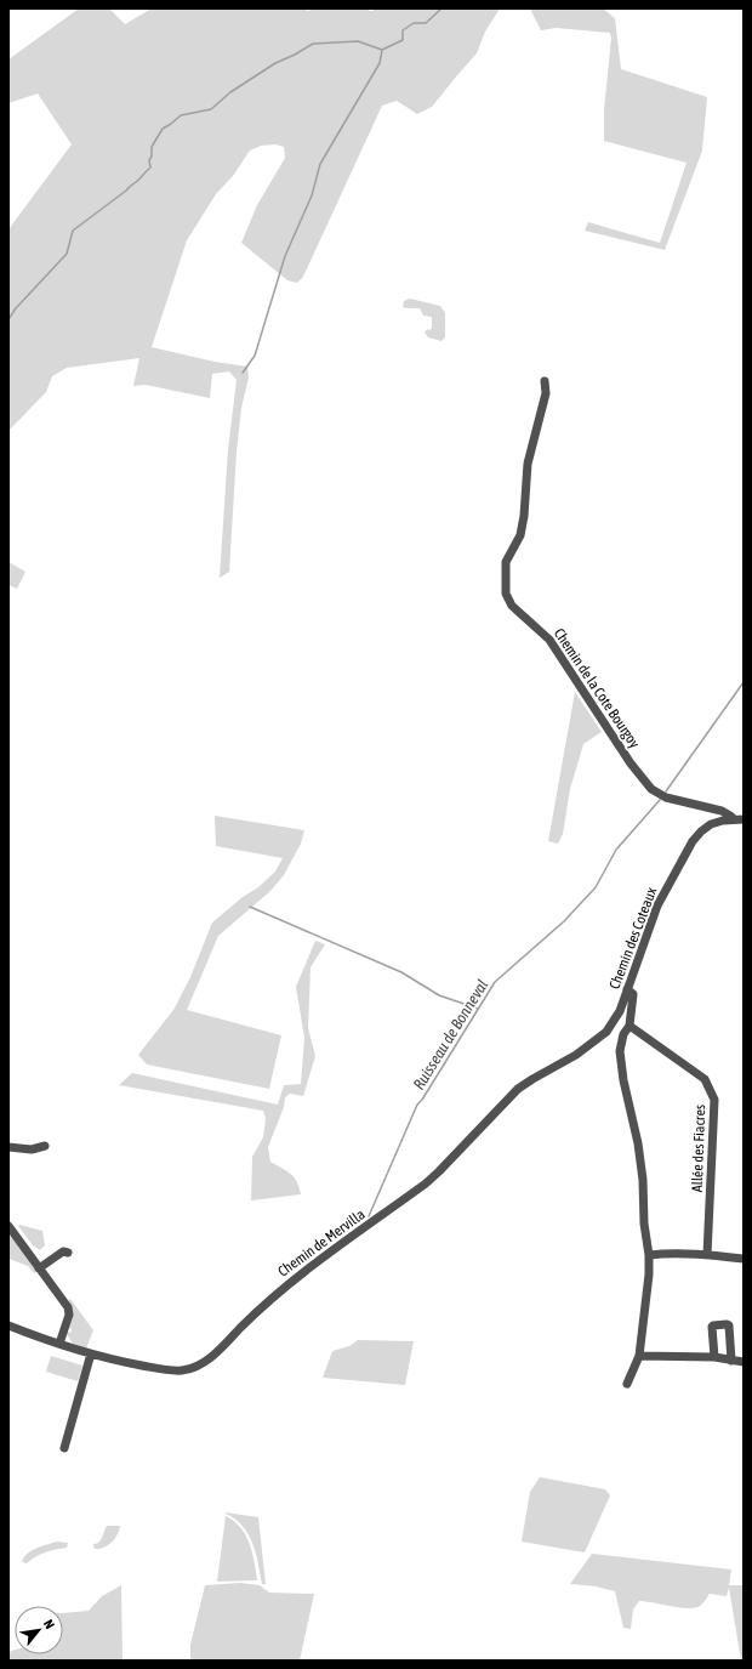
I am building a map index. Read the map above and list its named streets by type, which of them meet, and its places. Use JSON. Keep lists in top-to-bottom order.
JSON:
{
  "streets": {
    "street": [
      "Chemin de la Cote Bourgoy",
      "Chemin des Coteaux",
      "Allée des Fiacres",
      "Chemin de Mervilla"
    ]
  },
  "crossings": [
    ["Chemin de la Cote Bourgoy", "Chemin des Coteaux"],
    ["Chemin des Coteaux", "Chemin de Mervilla"]
  ],
  "water": ["Ruisseau de Bonneval"],
  "north": "top right"
}
